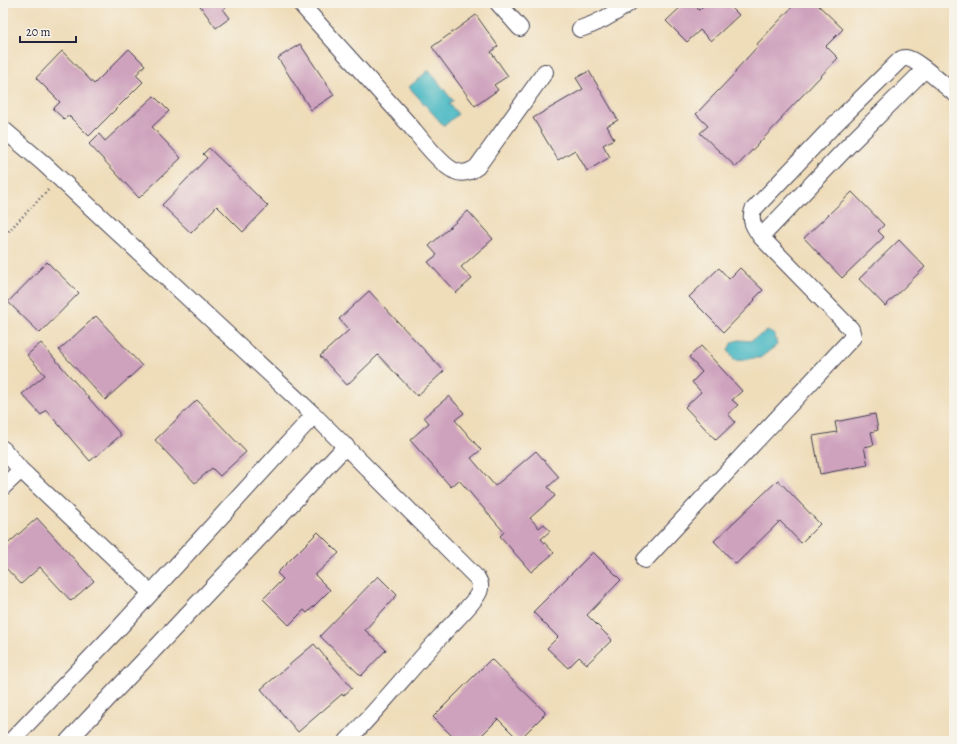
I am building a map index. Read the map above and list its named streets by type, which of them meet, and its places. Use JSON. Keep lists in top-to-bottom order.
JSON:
{
  "scale_bar": "20 m"
}
